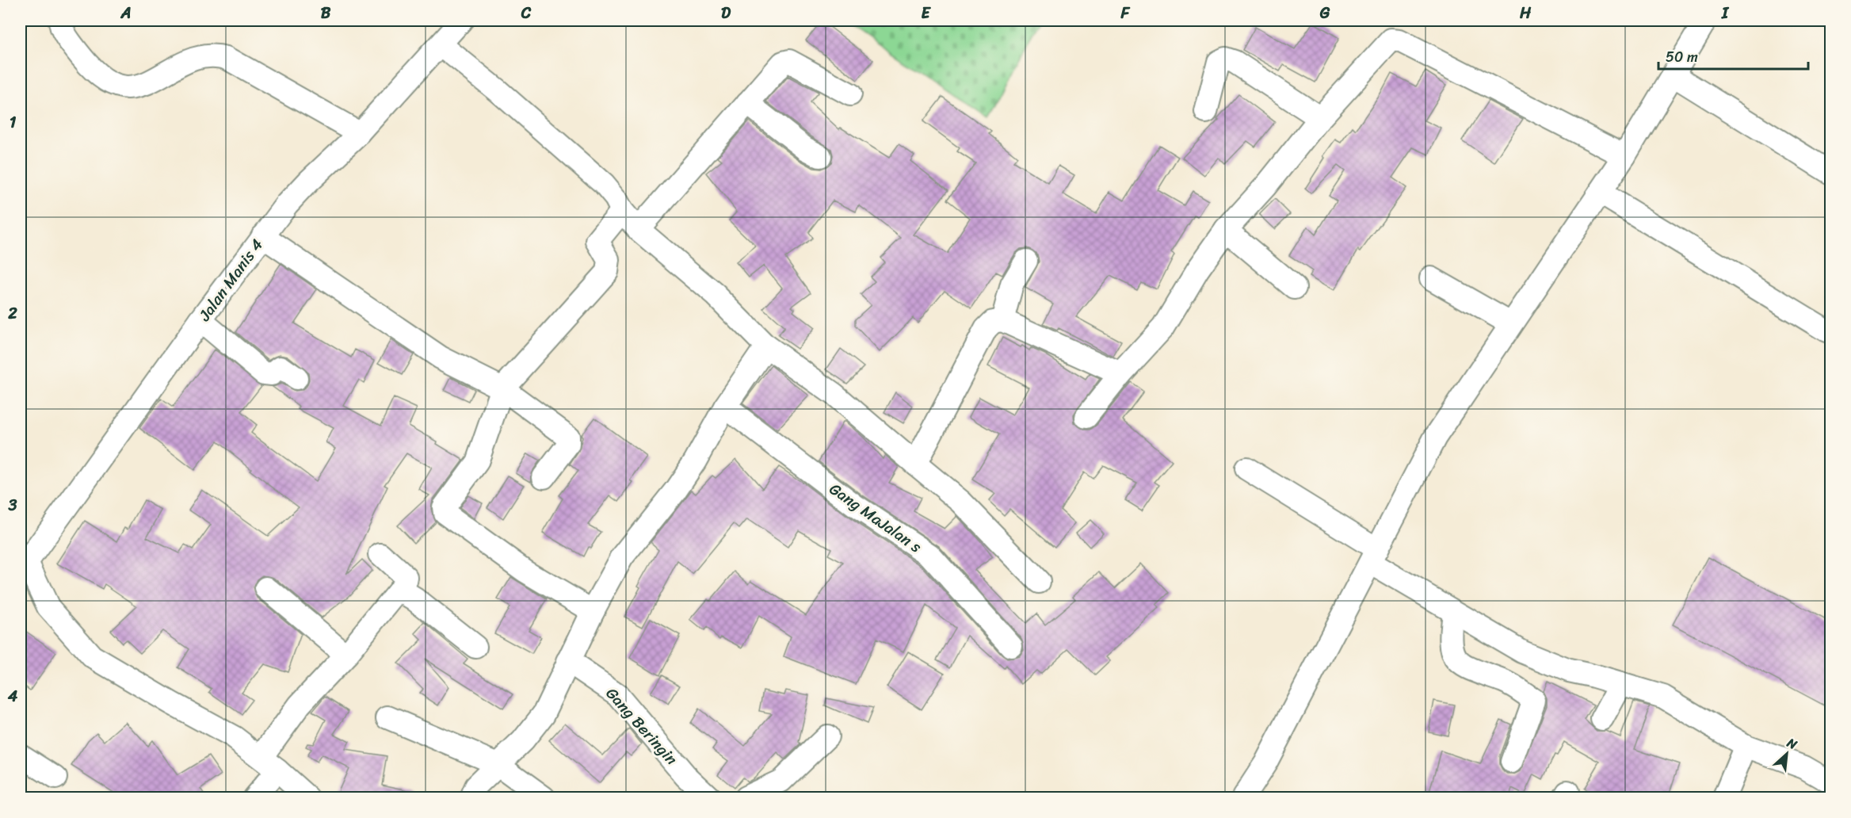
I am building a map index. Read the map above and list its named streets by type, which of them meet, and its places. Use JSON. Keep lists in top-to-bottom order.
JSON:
{
  "streets": {
    "street": ["Jalan Manis 4", "Gang MaJalan s", "Gang Beringin"]
  },
  "scale_bar": "50 m",
  "north": "top right",
  "grid": {
    "columns": [
      "A",
      "B",
      "C",
      "D",
      "E",
      "F",
      "G",
      "H",
      "I"
    ],
    "rows": [
      "1",
      "2",
      "3",
      "4"
    ]
  }
}
